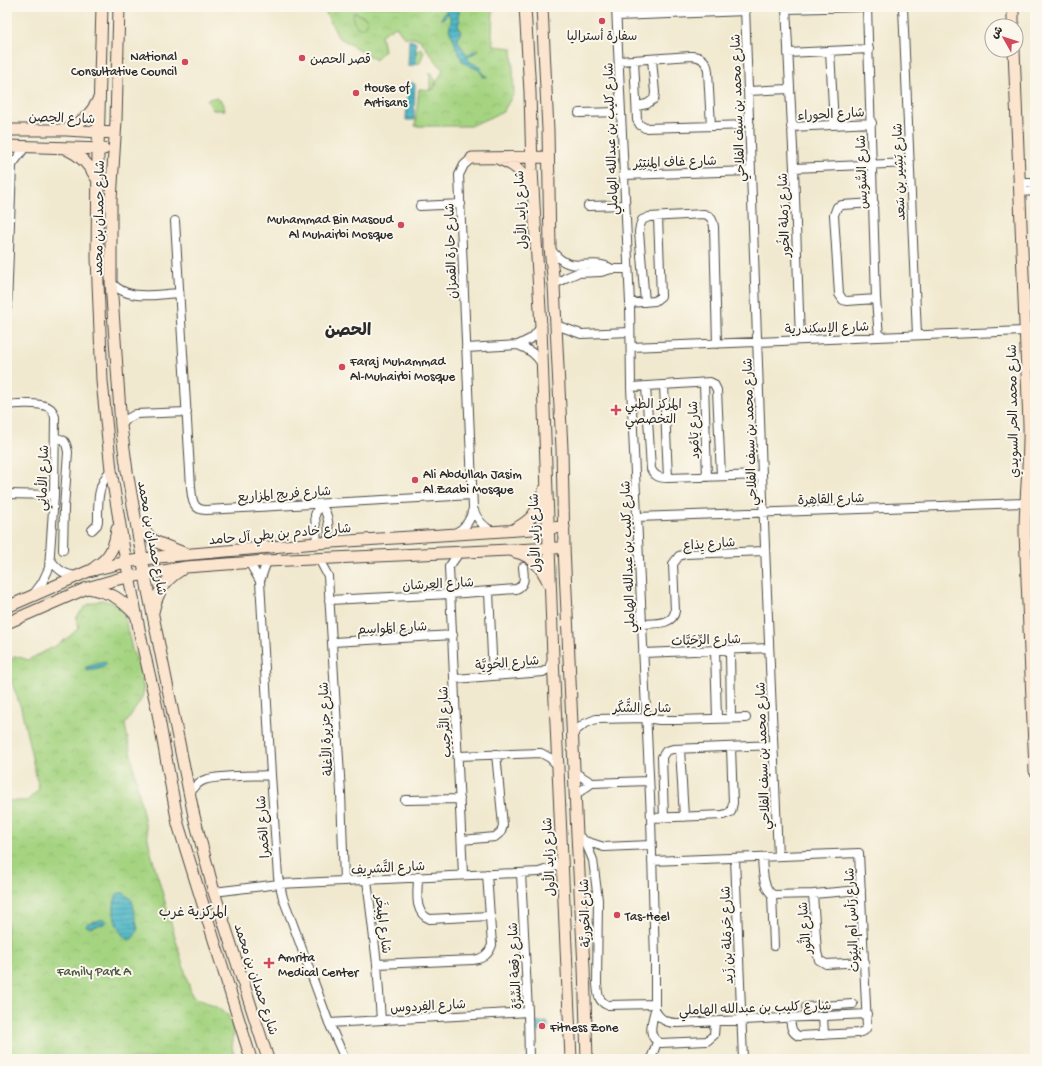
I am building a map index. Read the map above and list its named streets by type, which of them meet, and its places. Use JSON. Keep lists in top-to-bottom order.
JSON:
{
  "streets": {
    "main road": [
      "شارع الحِصن",
      "شارع زايد الأول",
      "شارع حمدان بن محمد",
      "شارع محمد الحر السويدي",
      "شارع خادم بن بطي آل حامد"
    ],
    "street": [
      "شارع محمد بن سيف الفلاحي",
      "شارع الحوراء",
      "شارع كليب بن عبدالله الهاملي",
      "شارع غاف المِنتِثِر",
      "شارع السُّوَيس",
      "شارع بَشِير بن سَعد",
      "شارع رَملة الخُور",
      "شارع حارة القمزان",
      "شارع الإسكندرية",
      "شارع يَامُود",
      "شارع الأمانِي",
      "شارع فريج المزاريع",
      "شارع القاهِرة",
      "شارع يِذاع",
      "شارع العِرشان",
      "شارع المَواسِم",
      "شارع الرِّحَيَّات",
      "شارع الحُوِيَّة",
      "شارع الشُّكُر",
      "شارع التَّرحِيب",
      "شارع جزيرة الأغلة",
      "شارع الحَمرا",
      "شارع التَّشرِيف",
      "شارع الحُوريَّة",
      "شارع رَأس أم البِيُوت",
      "شارع المِبخَر",
      "شارع النُّور",
      "شارع حَرمَلة بن زَيد",
      "شارع رِقعة السِّرَّة",
      "شارع الفِردوس"
    ]
  },
  "crossings": [
    ["شارع محمد بن سيف الفلاحي", "شارع غاف المِنتِثِر"],
    ["شارع محمد بن سيف الفلاحي", "شارع الإسكندرية"],
    ["شارع محمد بن سيف الفلاحي", "شارع القاهِرة"],
    ["شارع محمد بن سيف الفلاحي", "شارع يِذاع"],
    ["شارع محمد بن سيف الفلاحي", "شارع الرِّحَيَّات"],
    ["شارع محمد بن سيف الفلاحي", "شارع رَأس أم البِيُوت"],
    ["شارع الحوراء", "شارع السُّوَيس"],
    ["شارع الحوراء", "شارع رَملة الخُور"],
    ["شارع الحِصن", "شارع حمدان بن محمد"],
    ["شارع كليب بن عبدالله الهاملي", "شارع غاف المِنتِثِر"],
    ["شارع كليب بن عبدالله الهاملي", "شارع الإسكندرية"],
    ["شارع كليب بن عبدالله الهاملي", "شارع القاهِرة"],
    ["شارع كليب بن عبدالله الهاملي", "شارع يِذاع"],
    ["شارع كليب بن عبدالله الهاملي", "شارع الرِّحَيَّات"],
    ["شارع كليب بن عبدالله الهاملي", "شارع الشُّكُر"],
    ["شارع كليب بن عبدالله الهاملي", "شارع الحُوريَّة"],
    ["شارع كليب بن عبدالله الهاملي", "شارع رَأس أم البِيُوت"],
    ["شارع كليب بن عبدالله الهاملي", "شارع حَرمَلة بن زَيد"],
    ["شارع السُّوَيس", "شارع الإسكندرية"],
    ["شارع بَشِير بن سَعد", "شارع الإسكندرية"],
    ["شارع زايد الأول", "شارع خادم بن بطي آل حامد"],
    ["شارع زايد الأول", "شارع الحُوِيَّة"],
    ["شارع زايد الأول", "شارع التَّشرِيف"],
    ["شارع رَملة الخُور", "شارع الإسكندرية"],
    ["شارع حمدان بن محمد", "شارع خادم بن بطي آل حامد"],
    ["شارع حمدان بن محمد", "شارع التَّشرِيف"],
    ["شارع حارة القمزان", "شارع فريج المزاريع"],
    ["شارع حارة القمزان", "شارع خادم بن بطي آل حامد"],
    ["شارع الإسكندرية", "شارع محمد الحر السويدي"],
    ["شارع محمد الحر السويدي", "شارع القاهِرة"],
    ["شارع الأمانِي", "شارع خادم بن بطي آل حامد"],
    ["شارع خادم بن بطي آل حامد", "شارع جزيرة الأغلة"],
    ["شارع خادم بن بطي آل حامد", "شارع الحَمرا"],
    ["شارع العِرشان", "شارع الحُوِيَّة"],
    ["شارع العِرشان", "شارع التَّرحِيب"],
    ["شارع العِرشان", "شارع جزيرة الأغلة"],
    ["شارع المَواسِم", "شارع التَّرحِيب"],
    ["شارع المَواسِم", "شارع جزيرة الأغلة"],
    ["شارع الحُوِيَّة", "شارع التَّرحِيب"],
    ["شارع التَّرحِيب", "شارع التَّشرِيف"],
    ["شارع جزيرة الأغلة", "شارع التَّشرِيف"],
    ["شارع الحَمرا", "شارع التَّشرِيف"],
    ["شارع الحَمرا", "شارع الفِردوس"],
    ["شارع التَّشرِيف", "شارع المِبخَر"],
    ["شارع التَّشرِيف", "شارع رِقعة السِّرَّة"],
    ["شارع رَأس أم البِيُوت", "شارع النُّور"],
    ["شارع رَأس أم البِيُوت", "شارع حَرمَلة بن زَيد"],
    ["شارع المِبخَر", "شارع الفِردوس"],
    ["شارع رِقعة السِّرَّة", "شارع الفِردوس"]
  ],
  "districts": ["الحصن", "المركزية غرب"],
  "parks": ["Family Park A"],
  "places": {
    "other": [
      "سفارة أستراليا",
      "قصر الحصن",
      "National Consultative Council",
      "House of Artisans",
      "Muhammad Bin Masoud Al Muhairbi Mosque",
      "Faraj Muhammad Al-Muhairbi Mosque",
      "Ali Abdullah Jasim Al Zaabi Mosque",
      "Tas-Heel",
      "Fitness Zone"
    ],
    "health": ["المركز الطبي التخصصي", "Amrita Medical Center"]
  },
  "north": "top left"
}
